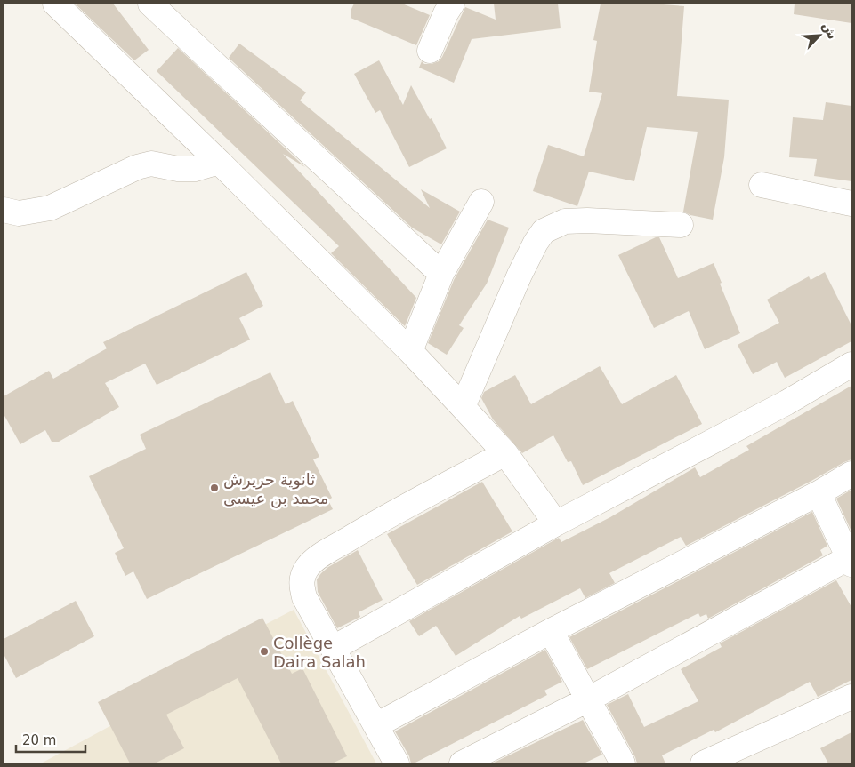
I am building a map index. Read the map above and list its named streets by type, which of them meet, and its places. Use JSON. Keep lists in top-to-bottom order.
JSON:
{
  "places": ["ثانوية حريرش محمد بن عيسى", "Collège Daira Salah"],
  "scale_bar": "20 m",
  "north": "top right"
}
